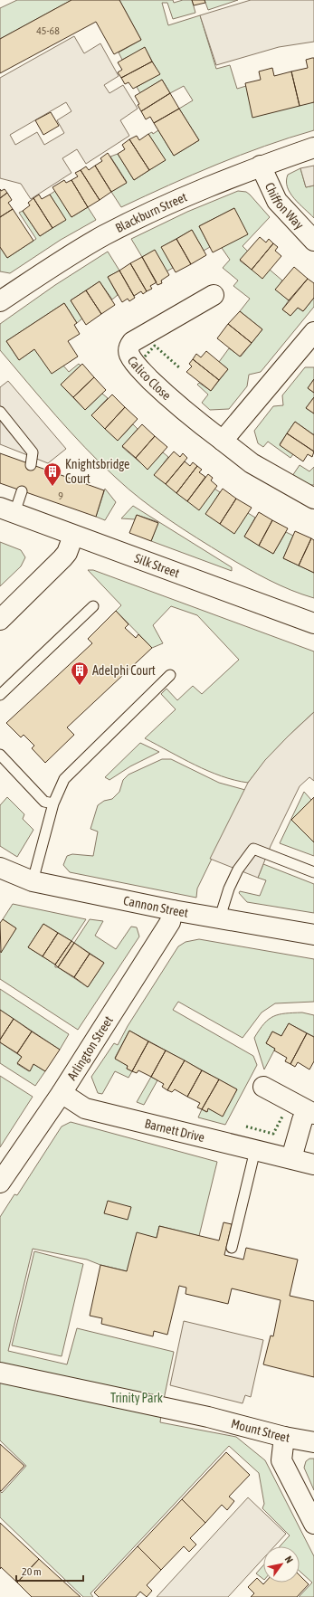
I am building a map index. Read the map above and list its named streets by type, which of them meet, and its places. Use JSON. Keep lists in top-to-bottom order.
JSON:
{
  "streets": {
    "street": [
      "Chiffon Way",
      "Blackburn Street",
      "Calico Close",
      "Silk Street",
      "Cannon Street",
      "Arlington Street",
      "Barnett Drive",
      "Mount Street"
    ]
  },
  "crossings": [
    ["Chiffon Way", "Blackburn Street"],
    ["Cannon Street", "Arlington Street"],
    ["Arlington Street", "Barnett Drive"]
  ],
  "parks": ["Trinity Park"],
  "places": {
    "building": ["Knightsbridge Court", "Adelphi Court"]
  },
  "house_numbers": ["45-68", "9"],
  "scale_bar": "20 m",
  "north": "top right"
}
